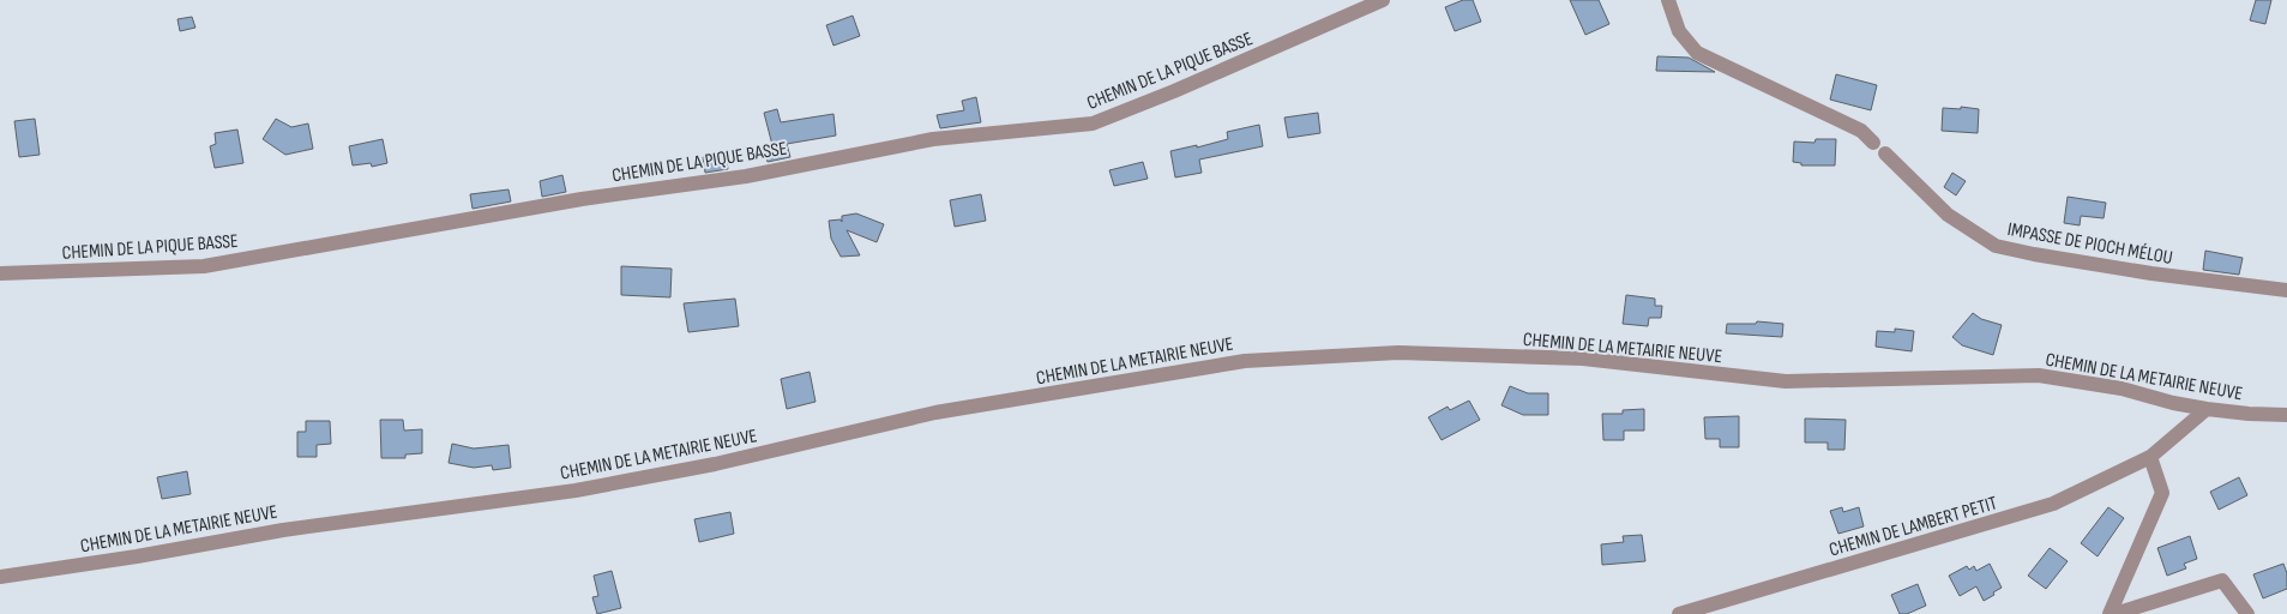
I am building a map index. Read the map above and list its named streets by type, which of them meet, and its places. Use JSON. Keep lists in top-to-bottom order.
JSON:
{
  "streets": {
    "street": [
      "CHEMIN DE LA PIQUE BASSE",
      "IMPASSE DE PIOCH MÉLOU",
      "CHEMIN DE LA METAIRIE NEUVE",
      "CHEMIN DE LAMBERT PETIT"
    ]
  },
  "crossings": [
    ["CHEMIN DE LA METAIRIE NEUVE", "CHEMIN DE LAMBERT PETIT"]
  ]
}
